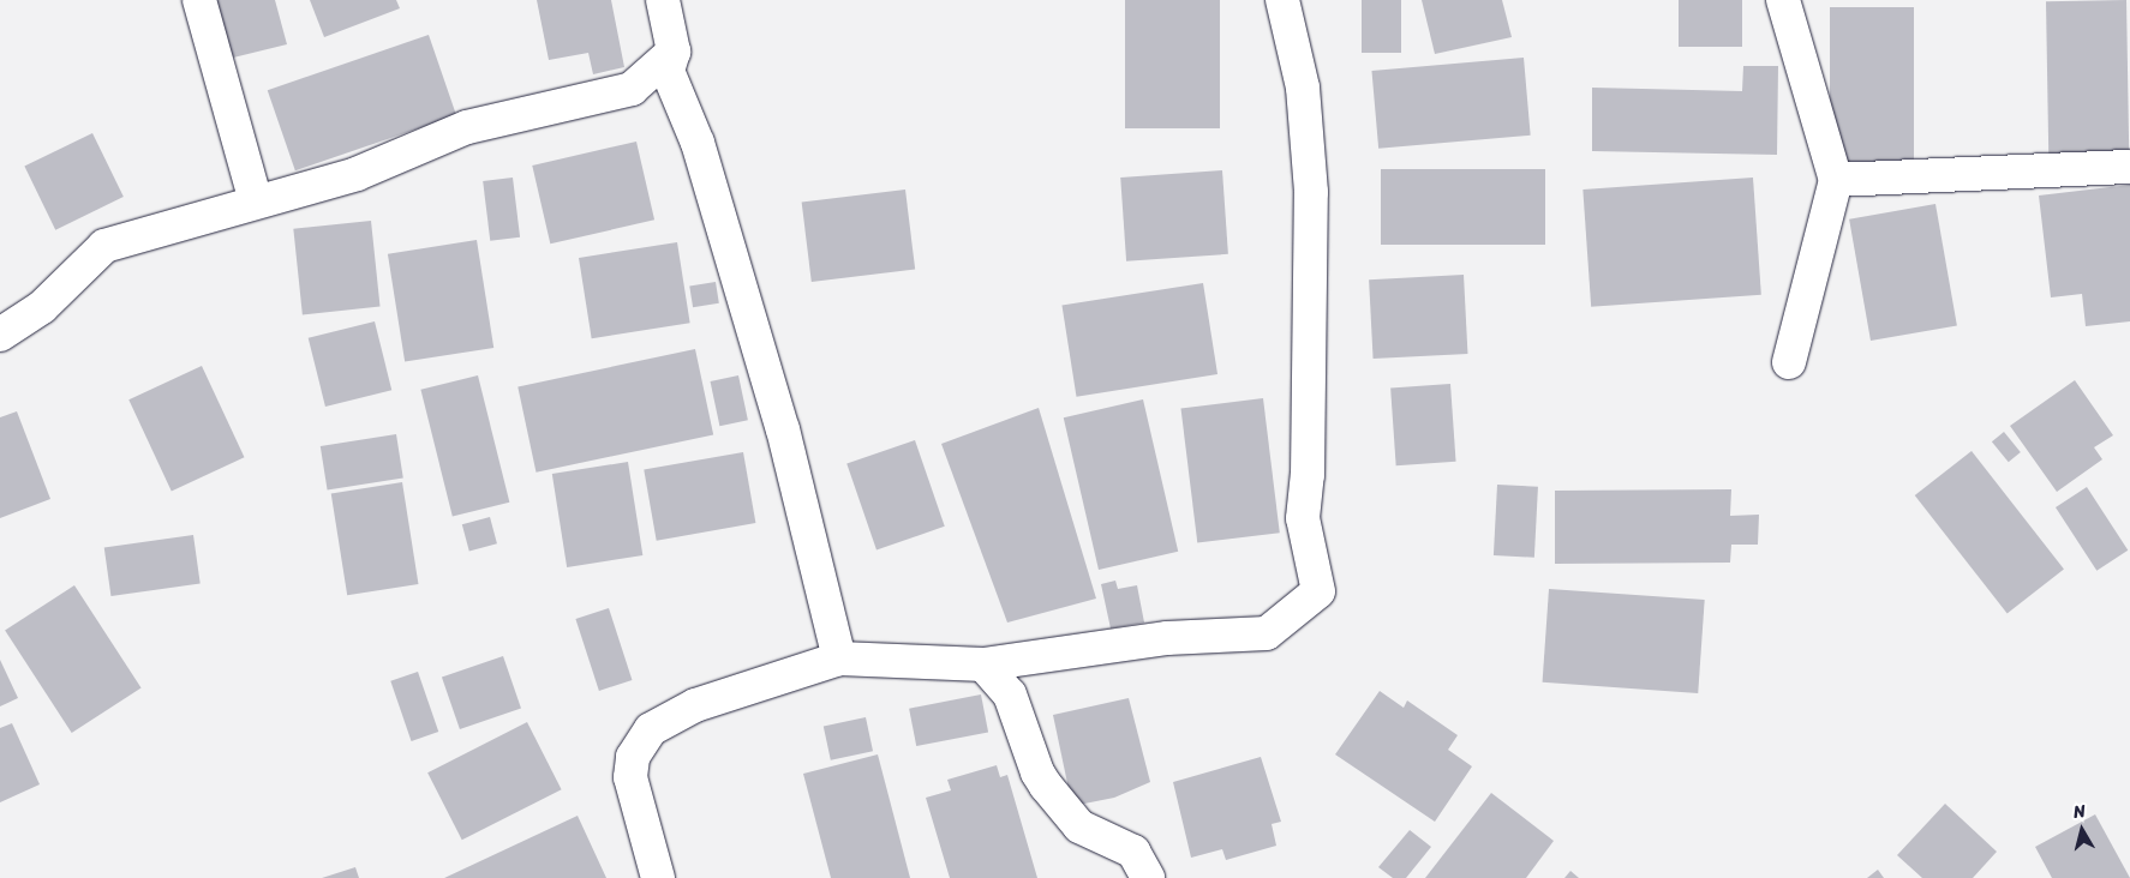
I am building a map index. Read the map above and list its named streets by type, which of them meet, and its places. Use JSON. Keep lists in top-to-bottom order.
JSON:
{
  "north": "top"
}
